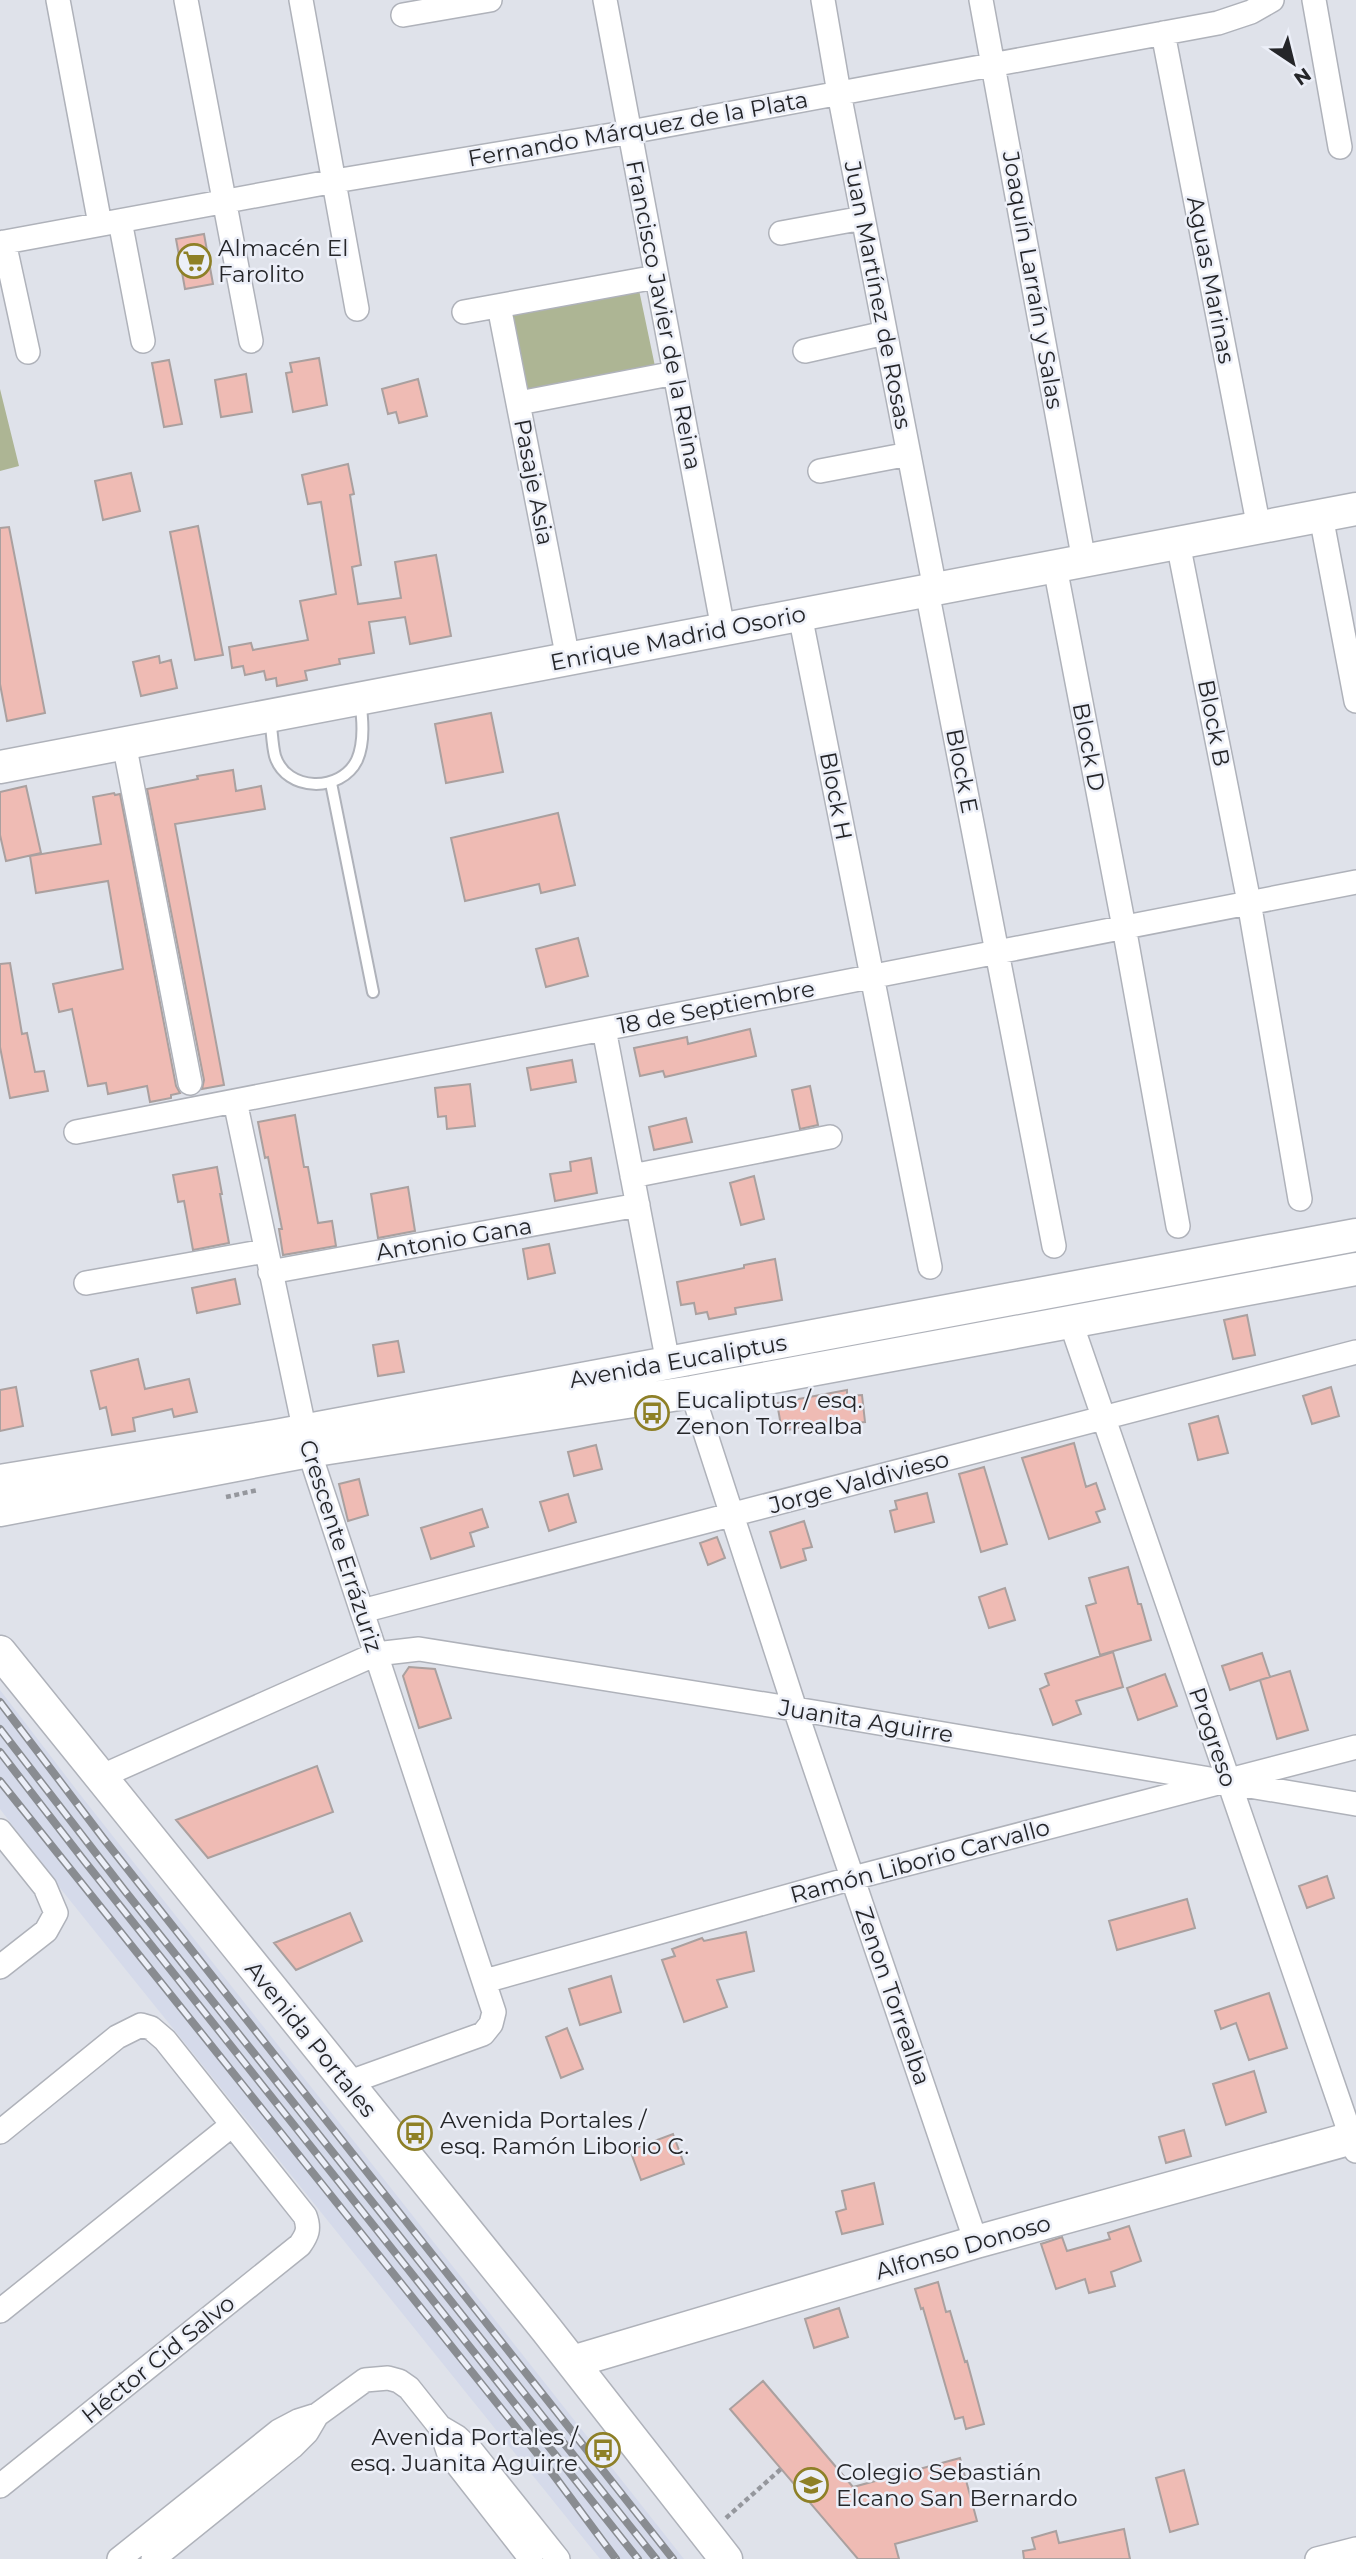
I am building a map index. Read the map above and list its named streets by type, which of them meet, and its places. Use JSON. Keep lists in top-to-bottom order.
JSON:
{
  "streets": {
    "main road": [
      "Enrique Madrid Osorio",
      "Avenida Eucaliptus",
      "Avenida Portales",
      "Alfonso Donoso"
    ],
    "street": [
      "Fernando Márquez de la Plata",
      "Joaquín Larraín y Salas",
      "Aguas Marinas",
      "Juan Martínez de Rosas",
      "Francisco Javier de la Reina",
      "Pasaje Asia",
      "Block B",
      "Block D",
      "Block E",
      "Block H",
      "18 de Septiembre",
      "Antonio Gana",
      "Jorge Valdivieso",
      "Crescente Errázuriz",
      "Juanita Aguirre",
      "Progreso",
      "Ramón Liborio Carvallo",
      "Zenon Torrealba",
      "Héctor Cid Salvo"
    ]
  },
  "crossings": [
    ["Fernando Márquez de la Plata", "Joaquín Larraín y Salas"],
    ["Fernando Márquez de la Plata", "Aguas Marinas"],
    ["Fernando Márquez de la Plata", "Juan Martínez de Rosas"],
    ["Fernando Márquez de la Plata", "Francisco Javier de la Reina"],
    ["Joaquín Larraín y Salas", "Enrique Madrid Osorio"],
    ["Joaquín Larraín y Salas", "Block D"],
    ["Aguas Marinas", "Enrique Madrid Osorio"],
    ["Juan Martínez de Rosas", "Enrique Madrid Osorio"],
    ["Juan Martínez de Rosas", "Block E"],
    ["Francisco Javier de la Reina", "Enrique Madrid Osorio"],
    ["Pasaje Asia", "Enrique Madrid Osorio"],
    ["Enrique Madrid Osorio", "Block B"],
    ["Enrique Madrid Osorio", "Block D"],
    ["Enrique Madrid Osorio", "Block E"],
    ["Enrique Madrid Osorio", "Block H"],
    ["Block B", "18 de Septiembre"],
    ["Block D", "18 de Septiembre"],
    ["Block E", "18 de Septiembre"],
    ["Block H", "18 de Septiembre"],
    ["18 de Septiembre", "Crescente Errázuriz"],
    ["Antonio Gana", "Crescente Errázuriz"],
    ["Avenida Eucaliptus", "Crescente Errázuriz"],
    ["Avenida Eucaliptus", "Progreso"],
    ["Avenida Eucaliptus", "Zenon Torrealba"],
    ["Jorge Valdivieso", "Crescente Errázuriz"],
    ["Jorge Valdivieso", "Progreso"],
    ["Jorge Valdivieso", "Zenon Torrealba"],
    ["Crescente Errázuriz", "Juanita Aguirre"],
    ["Crescente Errázuriz", "Ramón Liborio Carvallo"],
    ["Crescente Errázuriz", "Avenida Portales"],
    ["Juanita Aguirre", "Progreso"],
    ["Juanita Aguirre", "Ramón Liborio Carvallo"],
    ["Juanita Aguirre", "Zenon Torrealba"],
    ["Juanita Aguirre", "Avenida Portales"],
    ["Progreso", "Ramón Liborio Carvallo"],
    ["Progreso", "Alfonso Donoso"],
    ["Ramón Liborio Carvallo", "Zenon Torrealba"],
    ["Zenon Torrealba", "Alfonso Donoso"],
    ["Avenida Portales", "Alfonso Donoso"]
  ],
  "places": {
    "supermarket": ["Almacén El Farolito"],
    "bus stop": ["Eucaliptus / esq. Zenon Torrealba", "Avenida Portales / esq. Ramón Liborio C.", "Avenida Portales / esq. Juanita Aguirre"],
    "school or university": ["Colegio Sebastián Elcano San Bernardo"]
  },
  "north": "bottom right"
}
